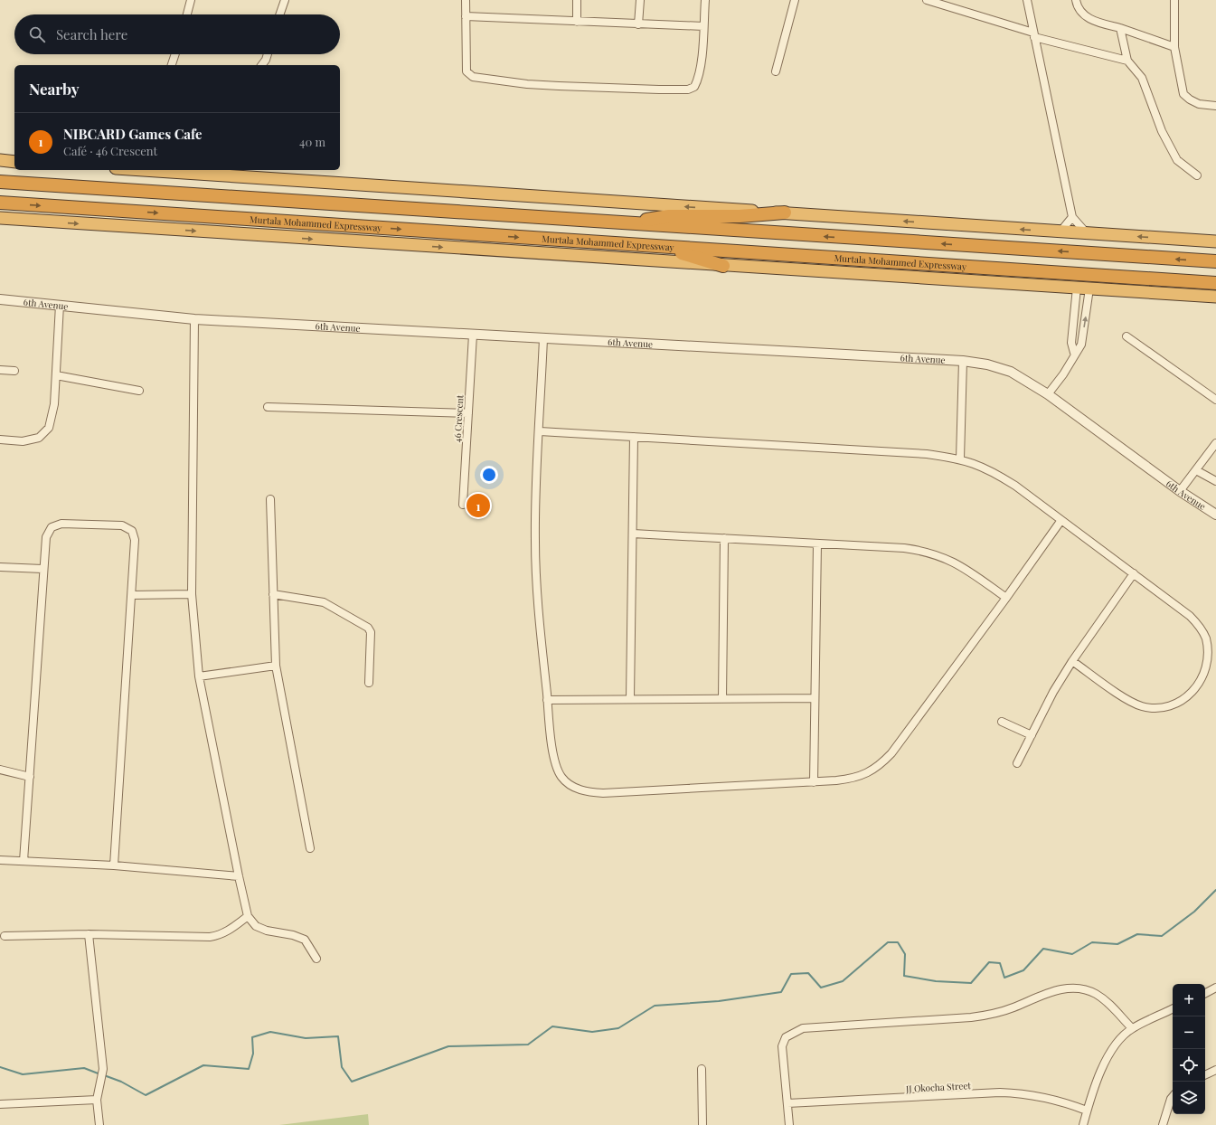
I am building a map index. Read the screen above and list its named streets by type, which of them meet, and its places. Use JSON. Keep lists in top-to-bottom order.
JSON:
{
  "streets": {
    "highway": ["Murtala Mohammed Expressway"],
    "street": ["6th Avenue", "46 Crescent", "JJ Okocha Street"]
  },
  "crossings": [
    ["6th Avenue", "46 Crescent"]
  ],
  "page": {
    "search": "Search here",
    "heading": "Nearby",
    "list": [
      {
        "mark": "1",
        "name": "NIBCARD Games Cafe",
        "note": "Café · 46 Crescent",
        "value": "40 m"
      }
    ],
    "pins": "1",
    "map_buttons": ["+", "−"]
  }
}
